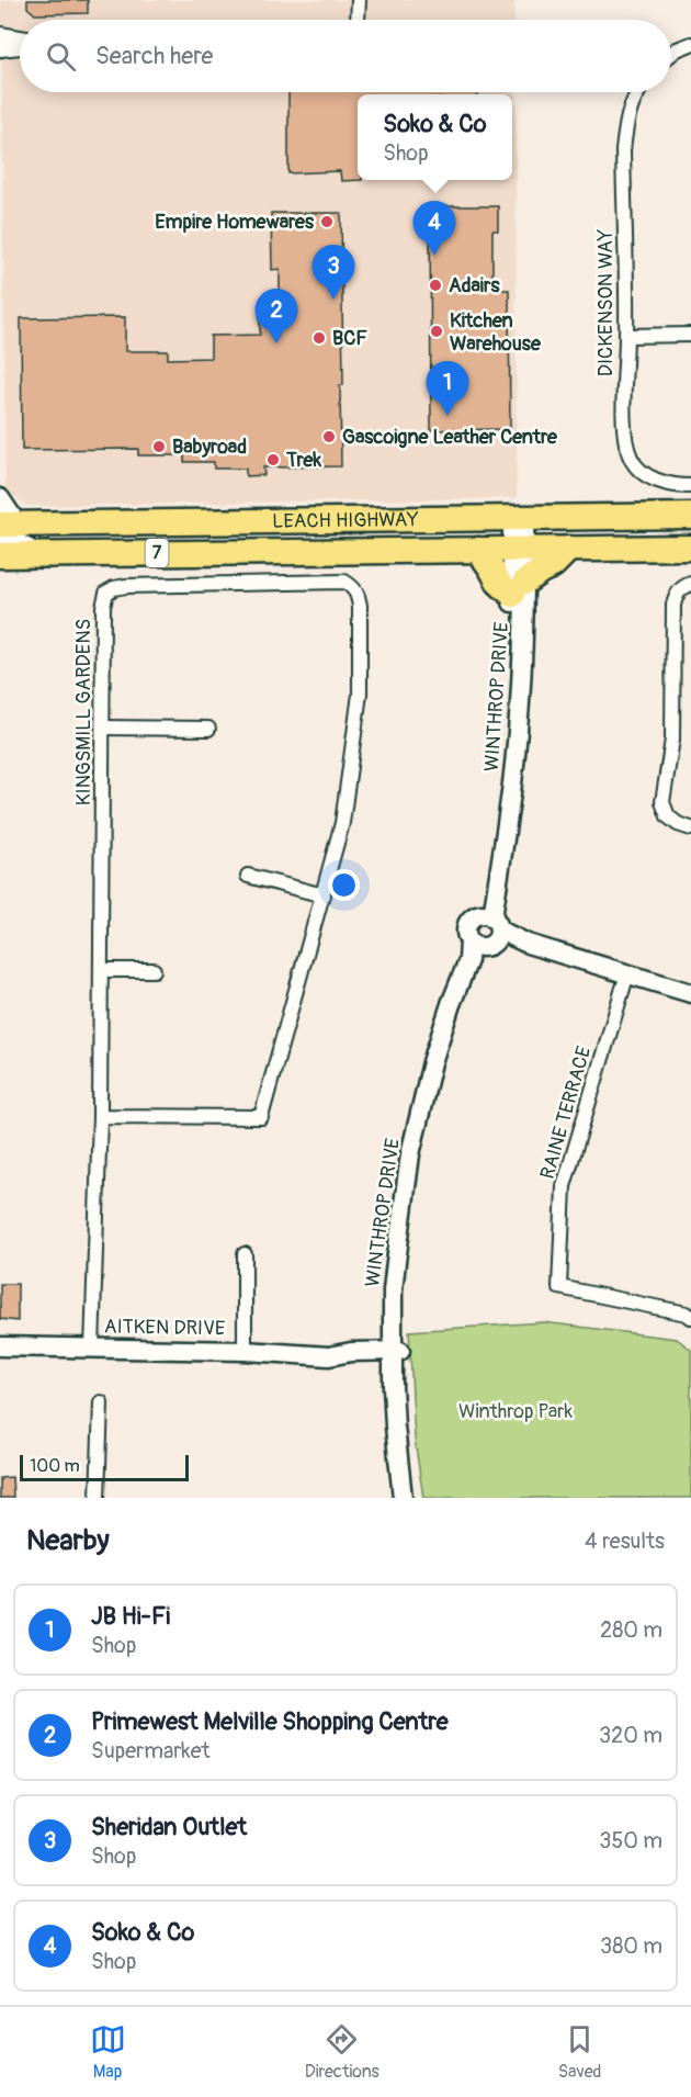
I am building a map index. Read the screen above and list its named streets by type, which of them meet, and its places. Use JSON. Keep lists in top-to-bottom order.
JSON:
{
  "streets": {
    "highway": ["LEACH HIGHWAY", "7"],
    "street": [
      "DICKENSON WAY",
      "WINTHROP DRIVE",
      "KINGSMILL GARDENS",
      "RAINE TERRACE",
      "AITKEN DRIVE"
    ]
  },
  "crossings": [
    ["LEACH HIGHWAY", "WINTHROP DRIVE"],
    ["WINTHROP DRIVE", "AITKEN DRIVE"],
    ["KINGSMILL GARDENS", "AITKEN DRIVE"]
  ],
  "parks": ["Winthrop Park"],
  "places": [
    "Empire Homewares",
    "Adairs",
    "Kitchen Warehouse",
    "BCF",
    "Gascoigne Leather Centre",
    "Babyroad",
    "Trek"
  ],
  "scale_bar": "100 m",
  "page": {
    "search": "Search here",
    "popup": ["Soko & Co", "Shop"],
    "pins": [
      "4",
      "3",
      "2",
      "1"
    ],
    "scale": "100 m",
    "heading": ["Nearby", "4 results"],
    "list": [
      {
        "mark": "1",
        "name": "JB Hi-Fi",
        "note": "Shop",
        "value": "280 m"
      },
      {
        "mark": "2",
        "name": "Primewest Melville Shopping Centre",
        "note": "Supermarket",
        "value": "320 m"
      },
      {
        "mark": "3",
        "name": "Sheridan Outlet",
        "note": "Shop",
        "value": "350 m"
      },
      {
        "mark": "4",
        "name": "Soko & Co",
        "note": "Shop",
        "value": "380 m"
      }
    ],
    "nav": ["Map", "Directions", "Saved"]
  }
}
